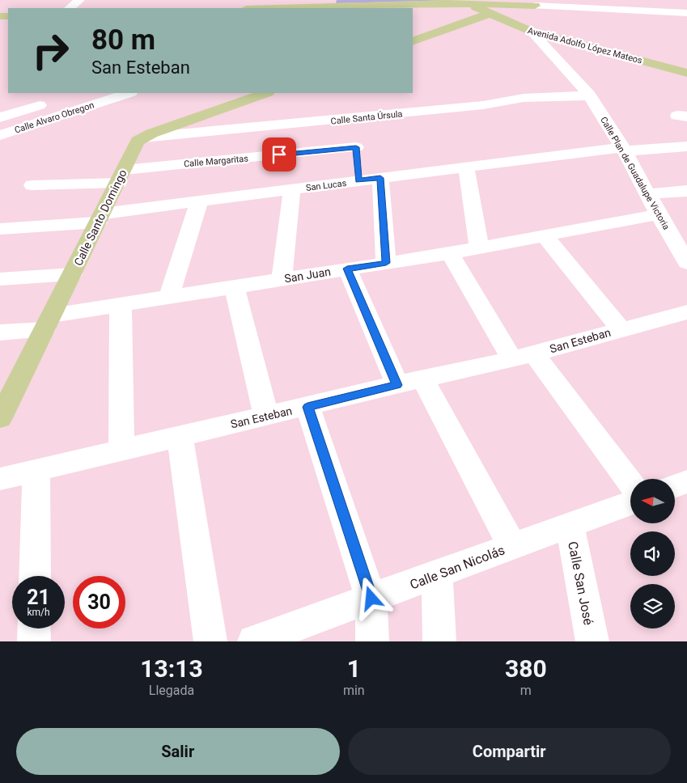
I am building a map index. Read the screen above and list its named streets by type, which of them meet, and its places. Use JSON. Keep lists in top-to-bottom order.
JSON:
{
  "streets": {
    "main road": ["Avenida Adolfo López Mateos", "Calle Santo Domingo"],
    "street": [
      "Calle Alvaro Obregon",
      "Calle Santa Úrsula",
      "Calle Margaritas",
      "Calle Plan de Guadalupe Victoria",
      "San Lucas",
      "San Juan",
      "San Esteban",
      "Calle San Nicolás",
      "Calle San José"
    ]
  },
  "crossings": [
    ["Avenida Adolfo López Mateos", "Calle Plan de Guadalupe Victoria"],
    ["Calle Santa Úrsula", "Calle Plan de Guadalupe Victoria"],
    ["Calle Santa Úrsula", "Calle Santo Domingo"],
    ["Calle Margaritas", "San Lucas"],
    ["Calle Margaritas", "Calle Santo Domingo"],
    ["Calle Plan de Guadalupe Victoria", "San Lucas"],
    ["Calle Plan de Guadalupe Victoria", "San Juan"],
    ["San Lucas", "Calle Santo Domingo"],
    ["Calle Santo Domingo", "San Juan"],
    ["Calle San Nicolás", "Calle San José"]
  ],
  "north": "left",
  "page": {
    "turn": ["80 m", "San Esteban"],
    "speed": "21 km/h",
    "limit": "30",
    "eta": [
      "13:13",
      "Llegada",
      "1",
      "min",
      "380",
      "m"
    ],
    "buttons": ["Salir", "Compartir"]
  }
}
